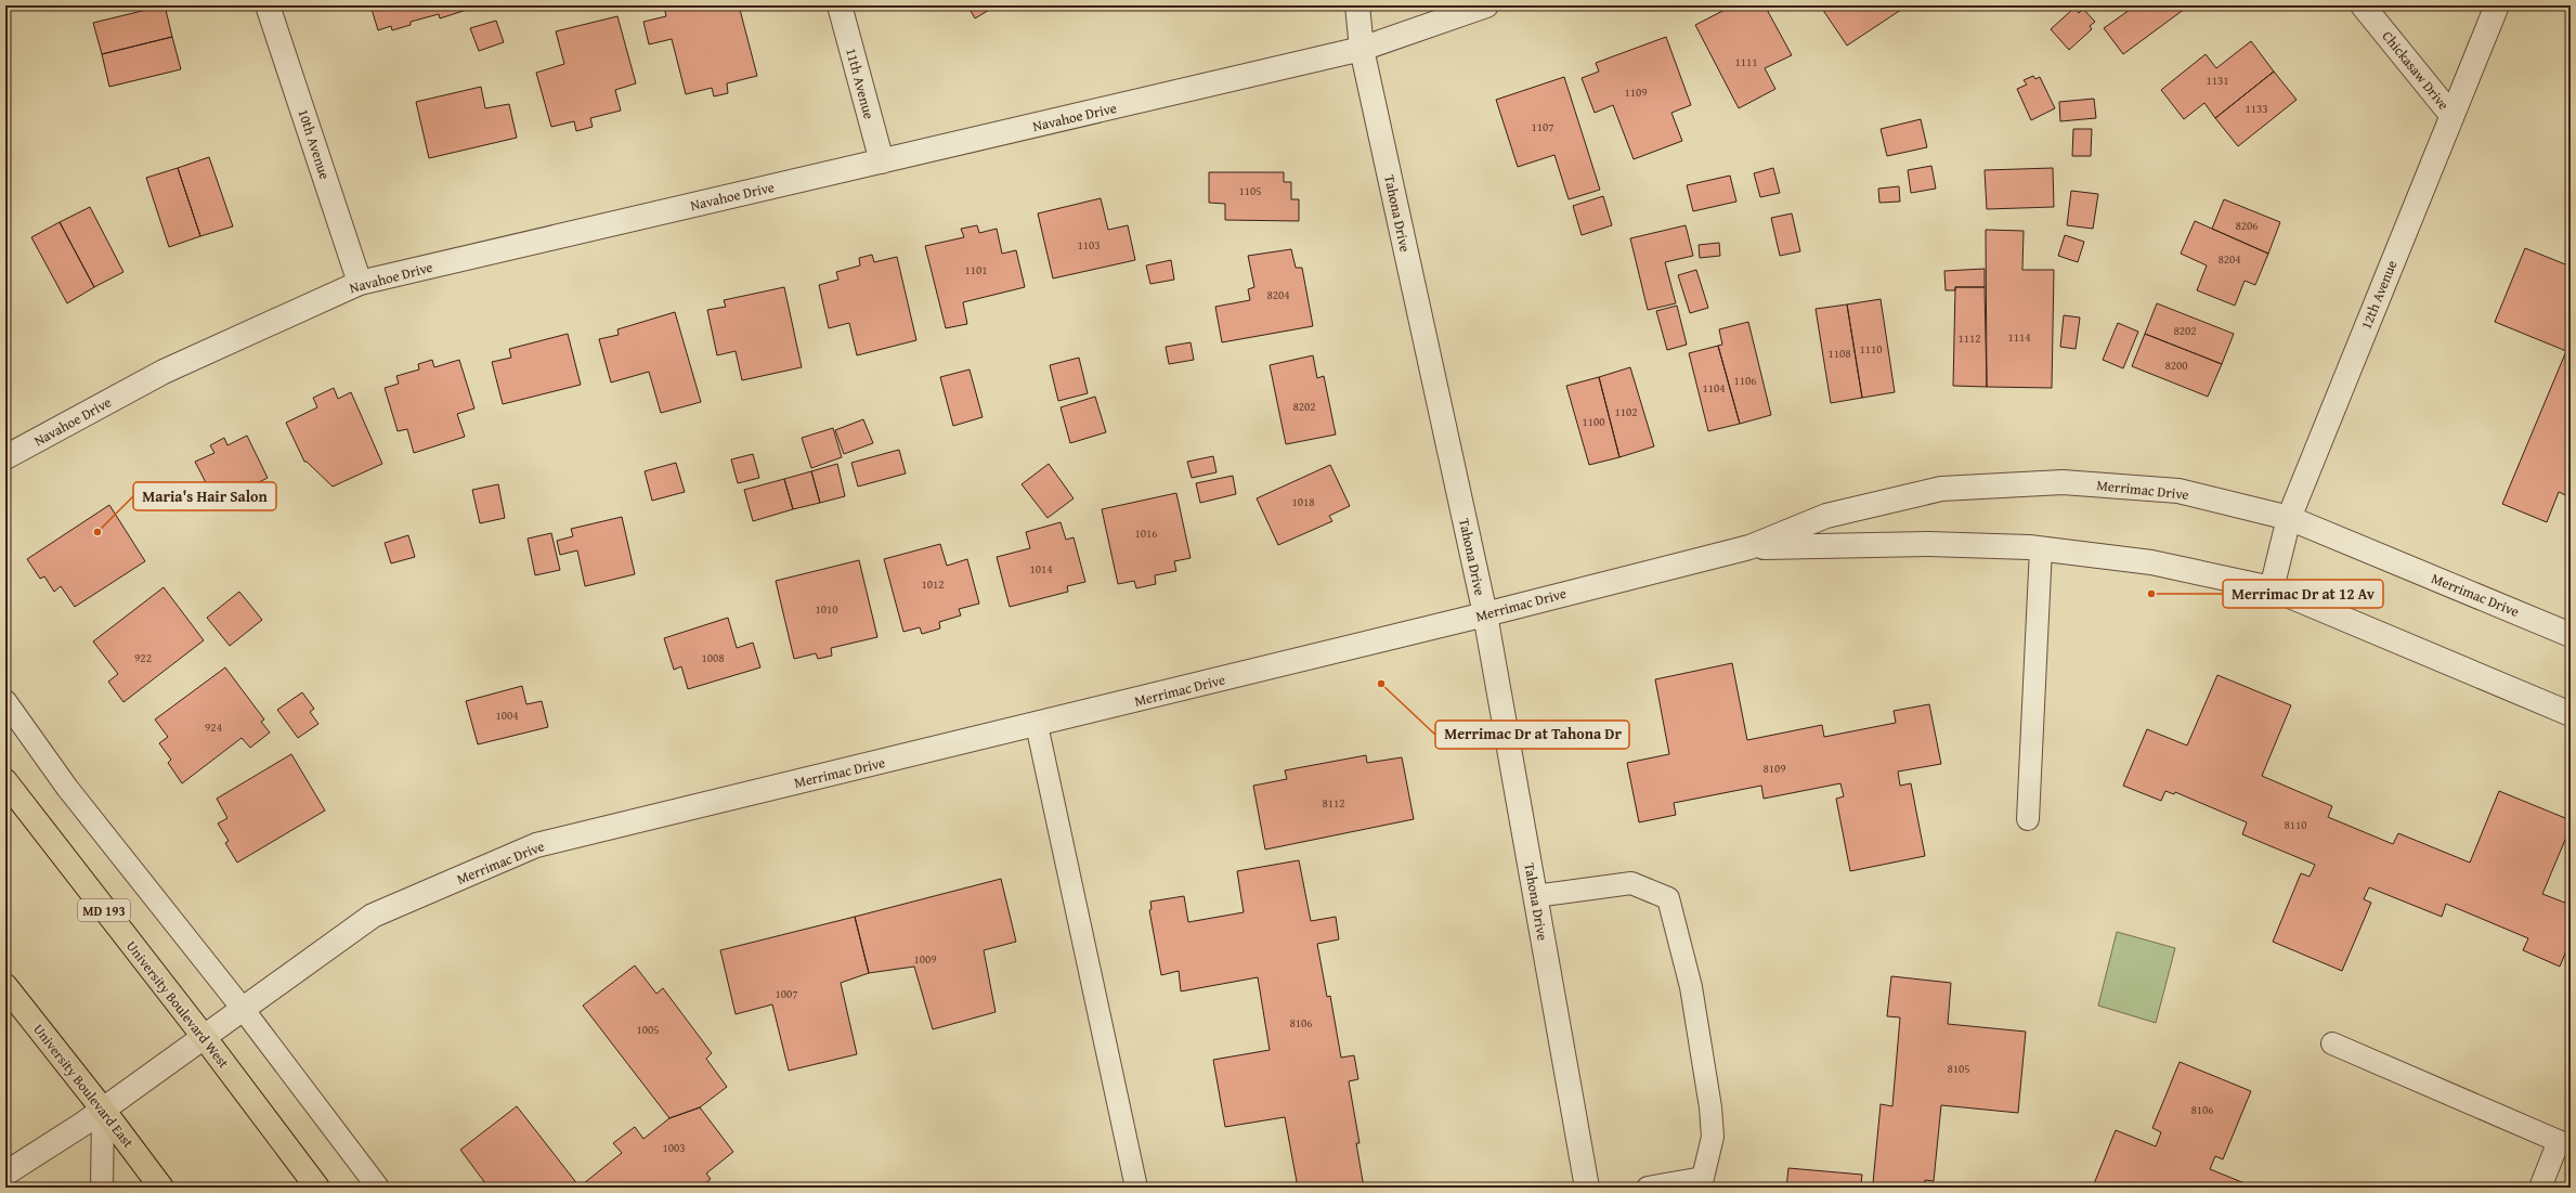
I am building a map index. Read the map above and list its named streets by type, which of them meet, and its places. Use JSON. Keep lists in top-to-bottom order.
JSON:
{
  "streets": {
    "main road": ["MD 193", "University Boulevard West", "University Boulevard East"],
    "street": [
      "Chickasaw Drive",
      "11th Avenue",
      "Navahoe Drive",
      "10th Avenue",
      "Tahona Drive",
      "12th Avenue",
      "Merrimac Drive"
    ]
  },
  "crossings": [
    ["Chickasaw Drive", "12th Avenue"],
    ["11th Avenue", "Navahoe Drive"],
    ["Navahoe Drive", "10th Avenue"],
    ["Navahoe Drive", "Tahona Drive"],
    ["Tahona Drive", "Merrimac Drive"],
    ["12th Avenue", "Merrimac Drive"],
    ["Merrimac Drive", "University Boulevard West"],
    ["Merrimac Drive", "University Boulevard East"]
  ],
  "places": ["Maria's Hair Salon", "Merrimac Dr at 12 Av", "Merrimac Dr at Tahona Dr"],
  "house_numbers": [
    "1111",
    "1131",
    "1109",
    "1133",
    "1107",
    "1105",
    "8206",
    "1103",
    "8204",
    "1101",
    "8204",
    "8202",
    "1114",
    "1112",
    "1110",
    "1108",
    "8200",
    "1106",
    "1104",
    "8202",
    "1102",
    "1100",
    "1018",
    "1016",
    "1014",
    "1012",
    "1010",
    "922",
    "1008",
    "1004",
    "924",
    "8109",
    "8112",
    "8110",
    "1009",
    "1007",
    "8106",
    "1005",
    "8105",
    "8106",
    "1003"
  ]
}
